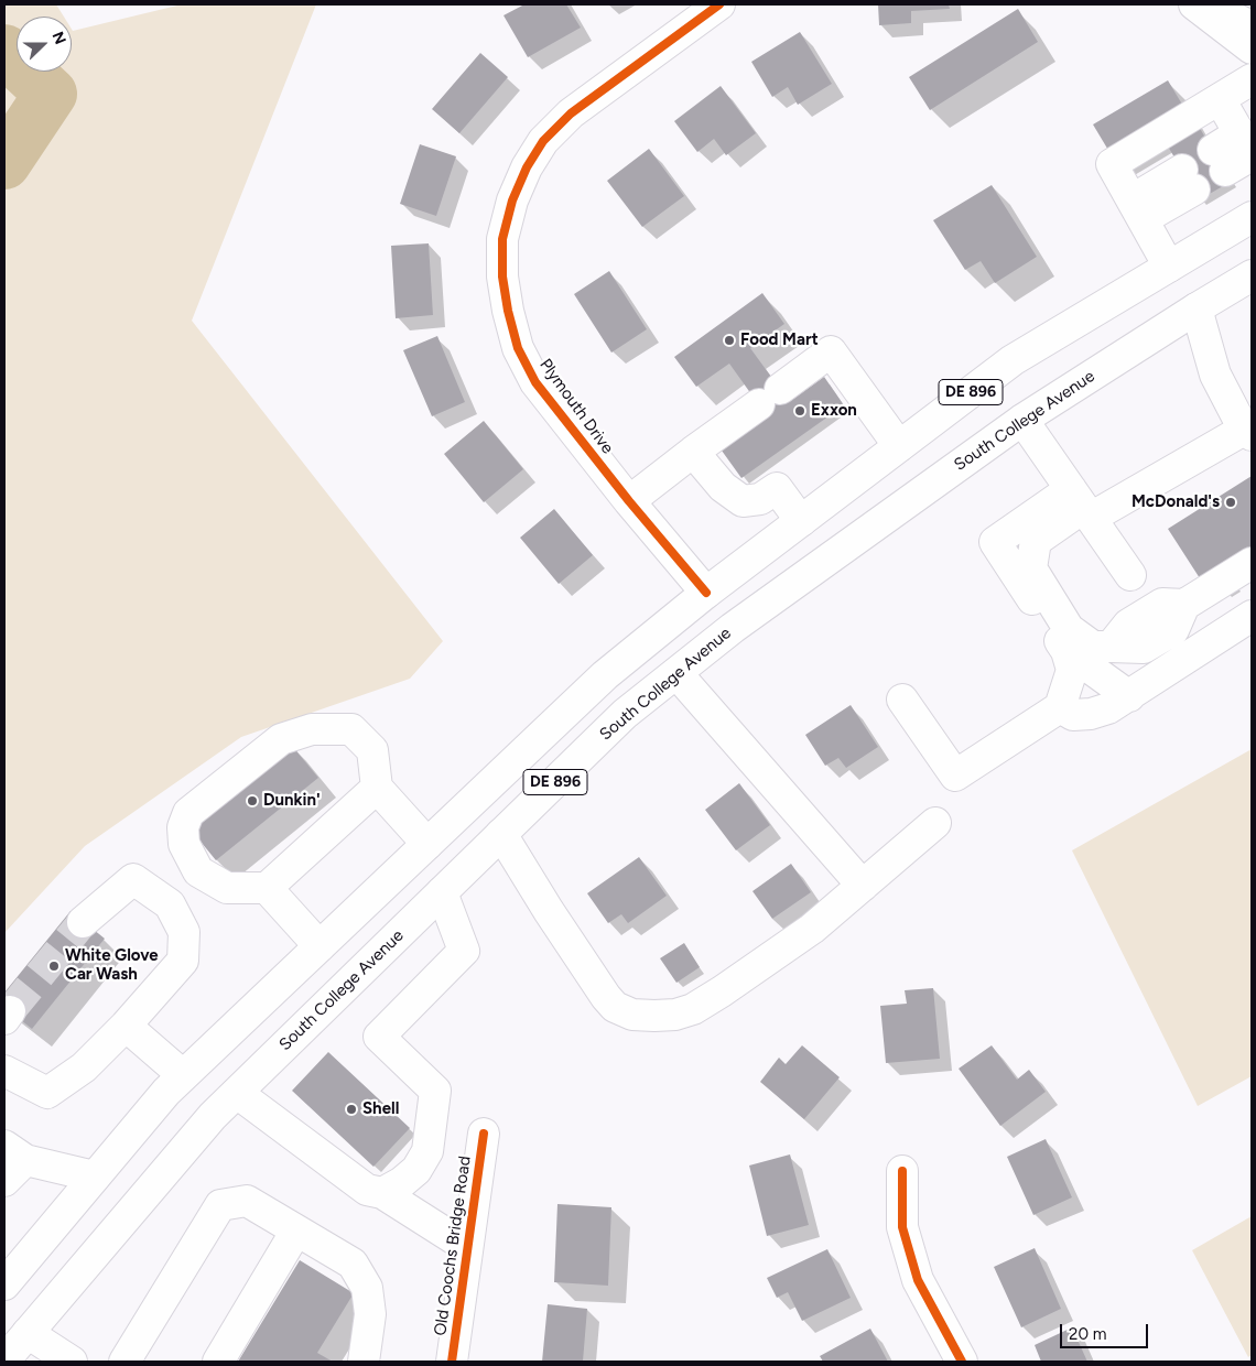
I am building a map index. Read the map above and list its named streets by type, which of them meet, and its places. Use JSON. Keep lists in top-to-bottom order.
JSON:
{
  "streets": {
    "main road": [
      "DE 896",
      "Plymouth Drive",
      "South College Avenue",
      "Old Coochs Bridge Road"
    ]
  },
  "crossings": [
    ["DE 896", "Plymouth Drive"]
  ],
  "places": [
    "Food Mart",
    "Exxon",
    "McDonald's",
    "Dunkin'",
    "White Glove Car Wash",
    "Shell"
  ],
  "scale_bar": "20 m",
  "north": "right"
}
